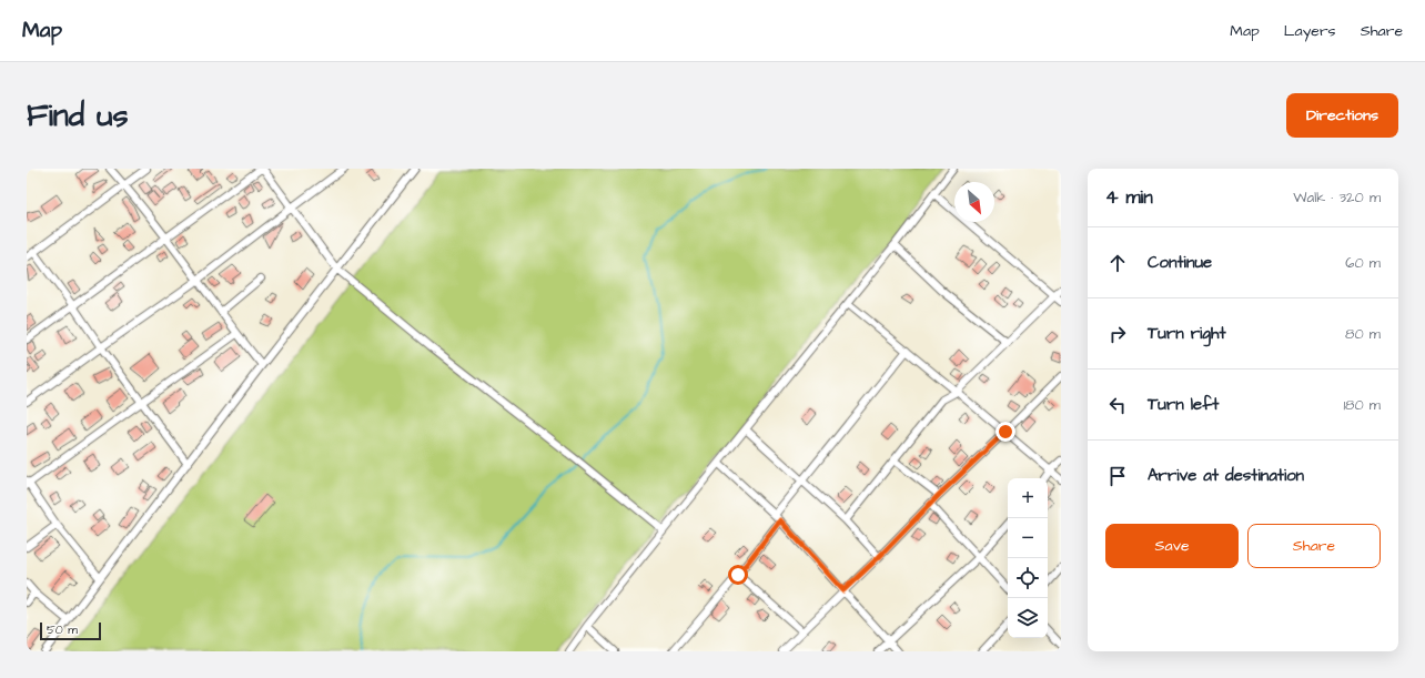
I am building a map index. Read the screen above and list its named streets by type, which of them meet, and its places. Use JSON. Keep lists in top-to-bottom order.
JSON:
{
  "scale_bar": "50 m",
  "north": "bottom right",
  "page": {
    "header": "Map",
    "nav": ["Map", "Layers", "Share"],
    "buttons": [
      "Directions",
      ["Save", "Share"]
    ],
    "title": "Find us",
    "heading": ["4 min", "Walk · 320 m"],
    "list": [
      ["Continue", "60 m"],
      ["Turn right", "80 m"],
      ["Turn left", "180 m"],
      "Arrive at destination"
    ],
    "map_buttons": ["+", "−"],
    "scale": "50 m"
  }
}
